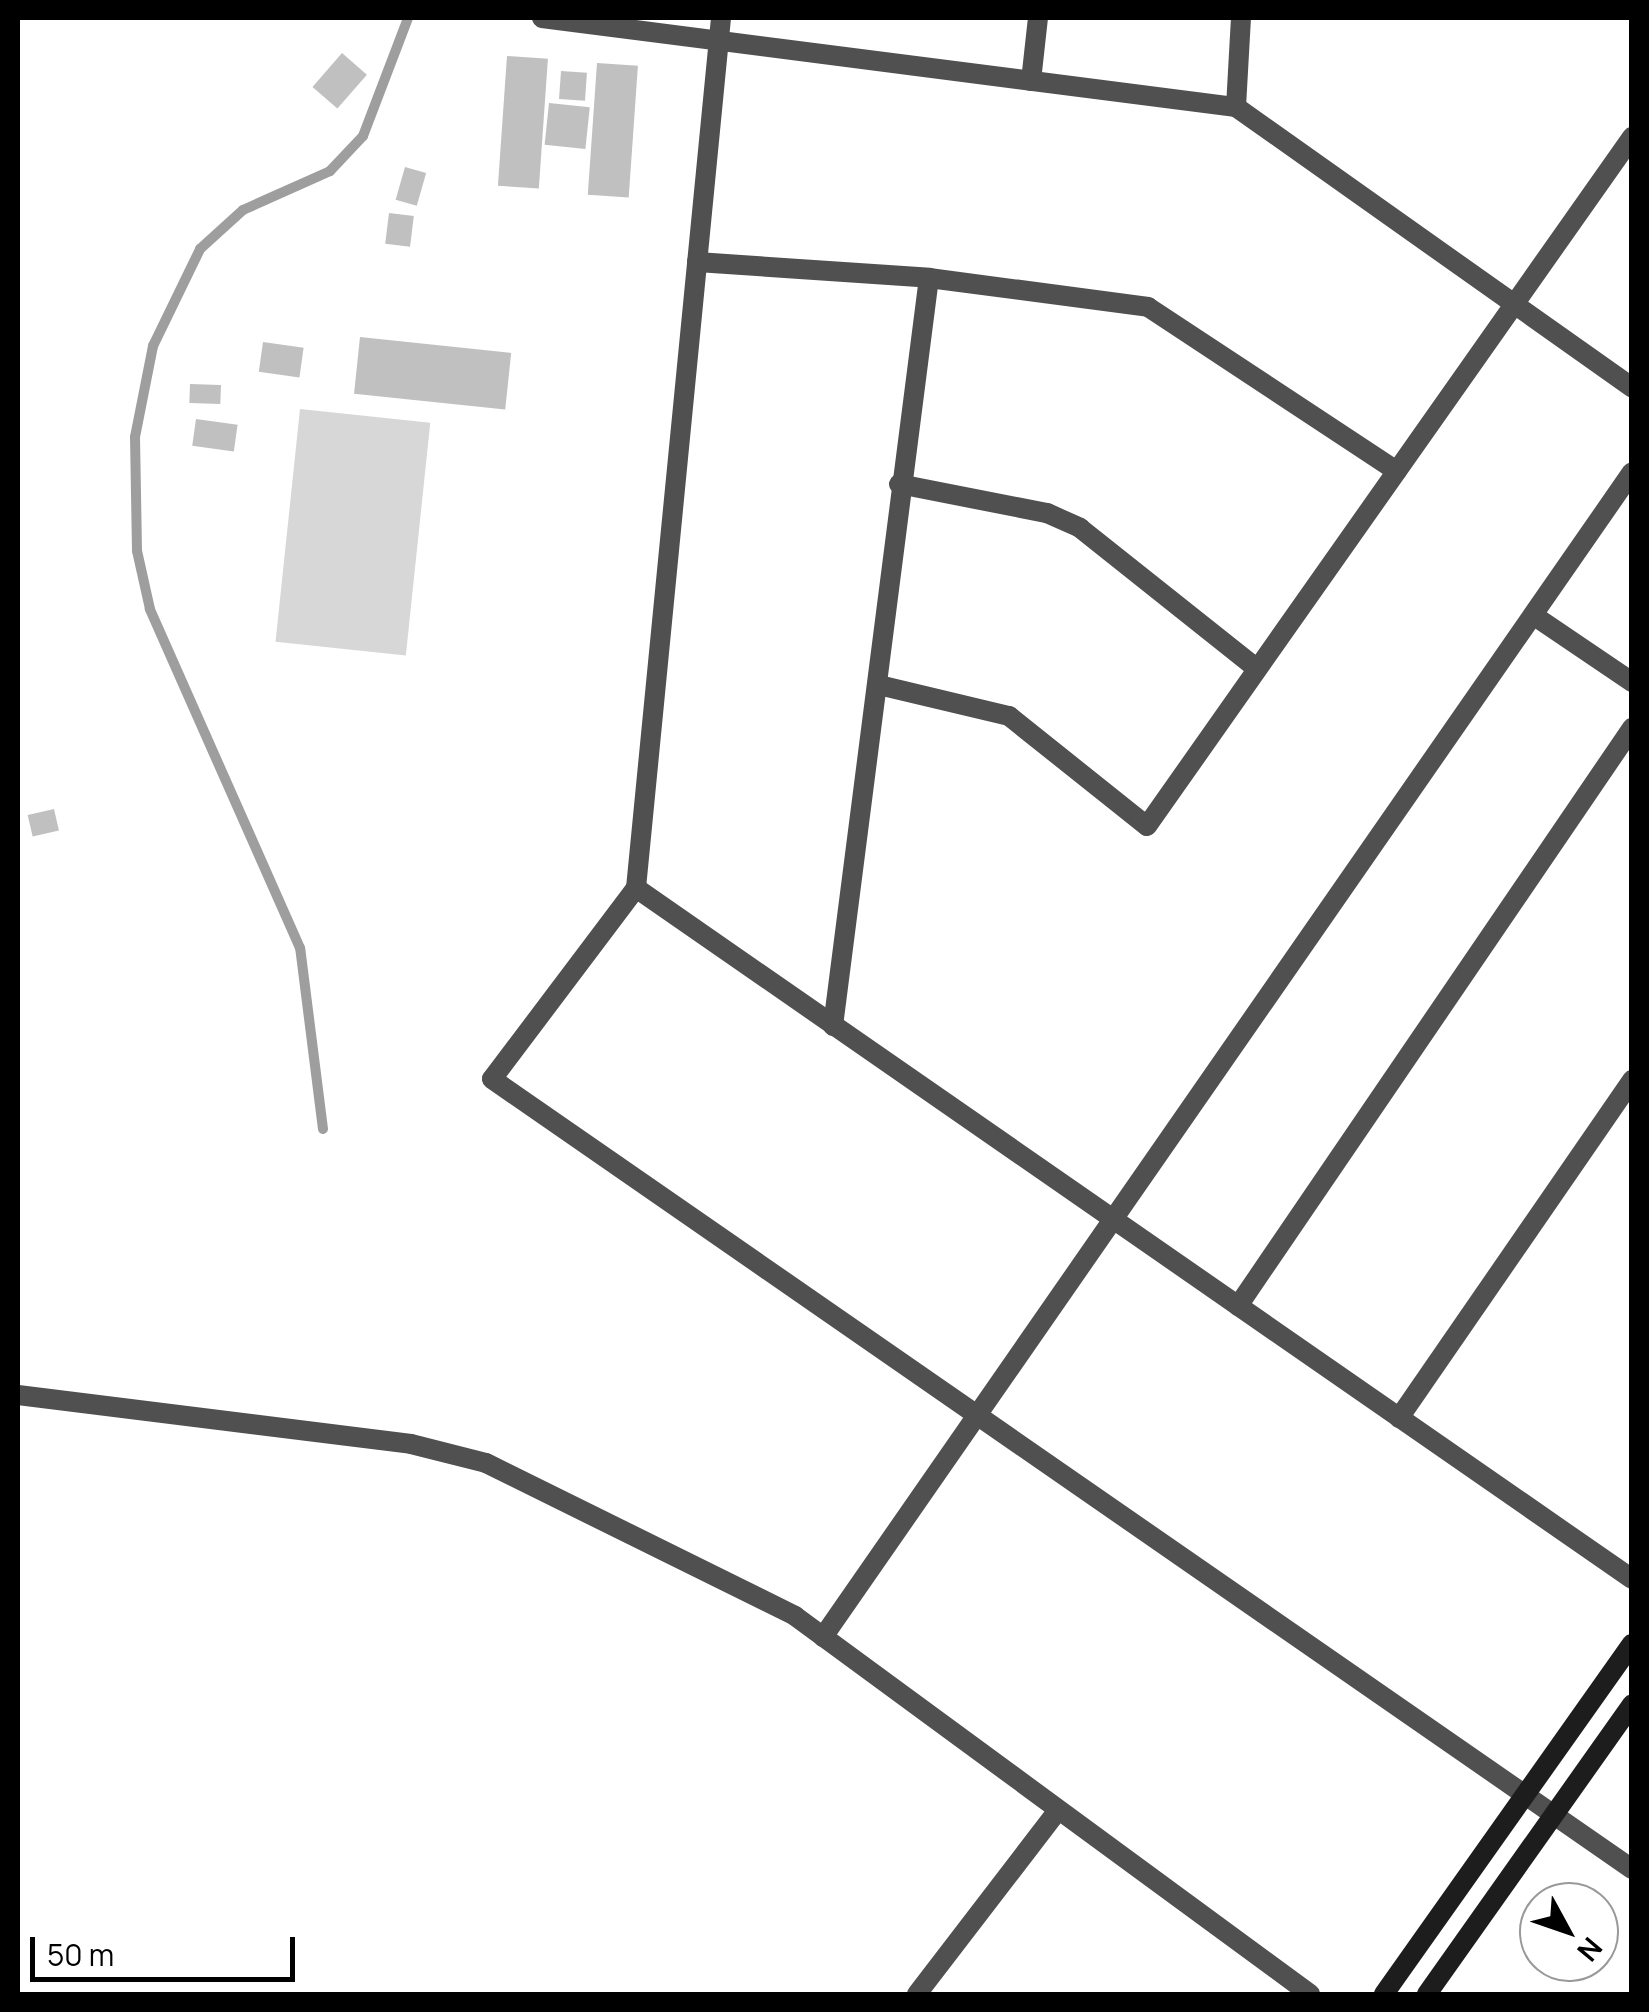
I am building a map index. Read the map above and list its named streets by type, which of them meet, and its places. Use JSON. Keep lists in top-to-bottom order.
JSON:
{
  "scale_bar": "50 m",
  "north": "bottom right"
}
